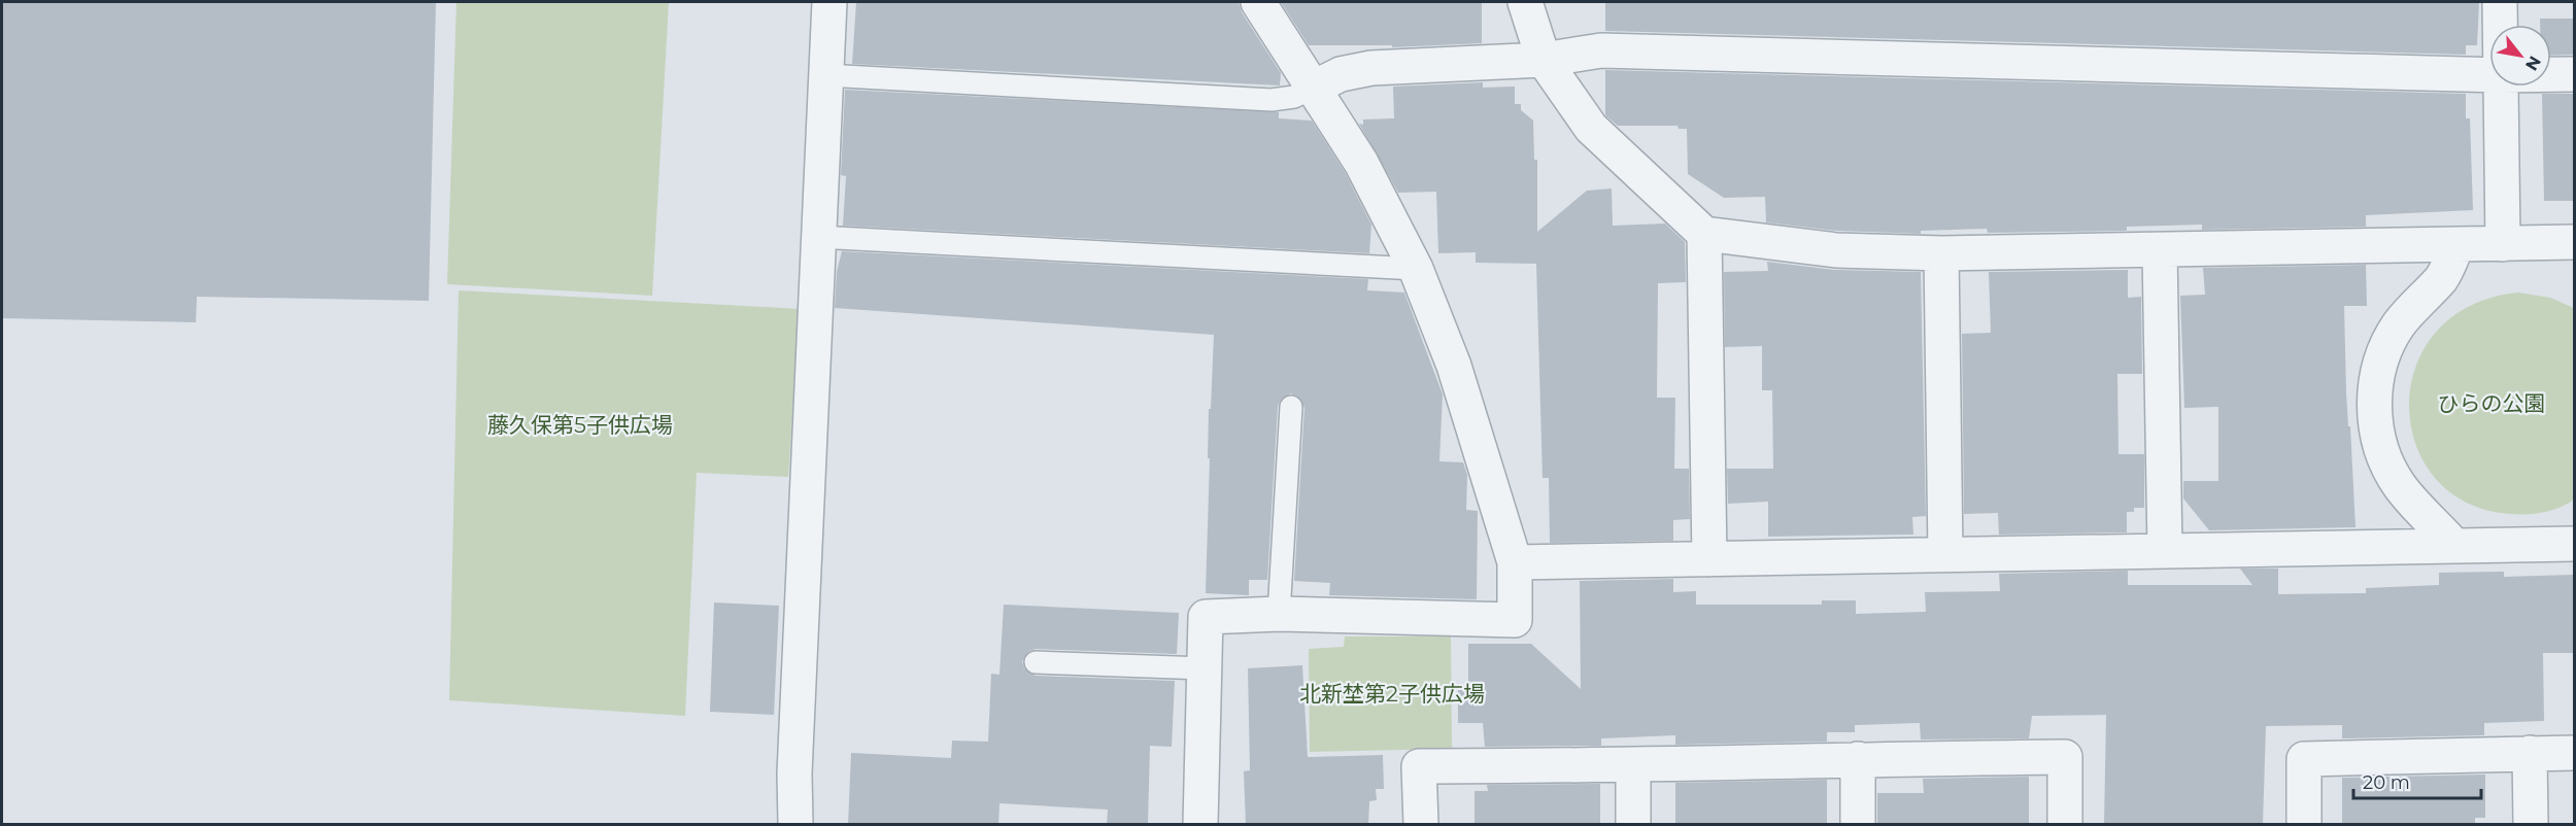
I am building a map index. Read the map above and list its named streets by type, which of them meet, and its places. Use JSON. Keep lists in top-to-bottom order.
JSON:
{
  "parks": ["ひらの公園", "藤久保第5子供広場", "北新埜第2子供広場"],
  "scale_bar": "20 m",
  "north": "bottom right"
}
